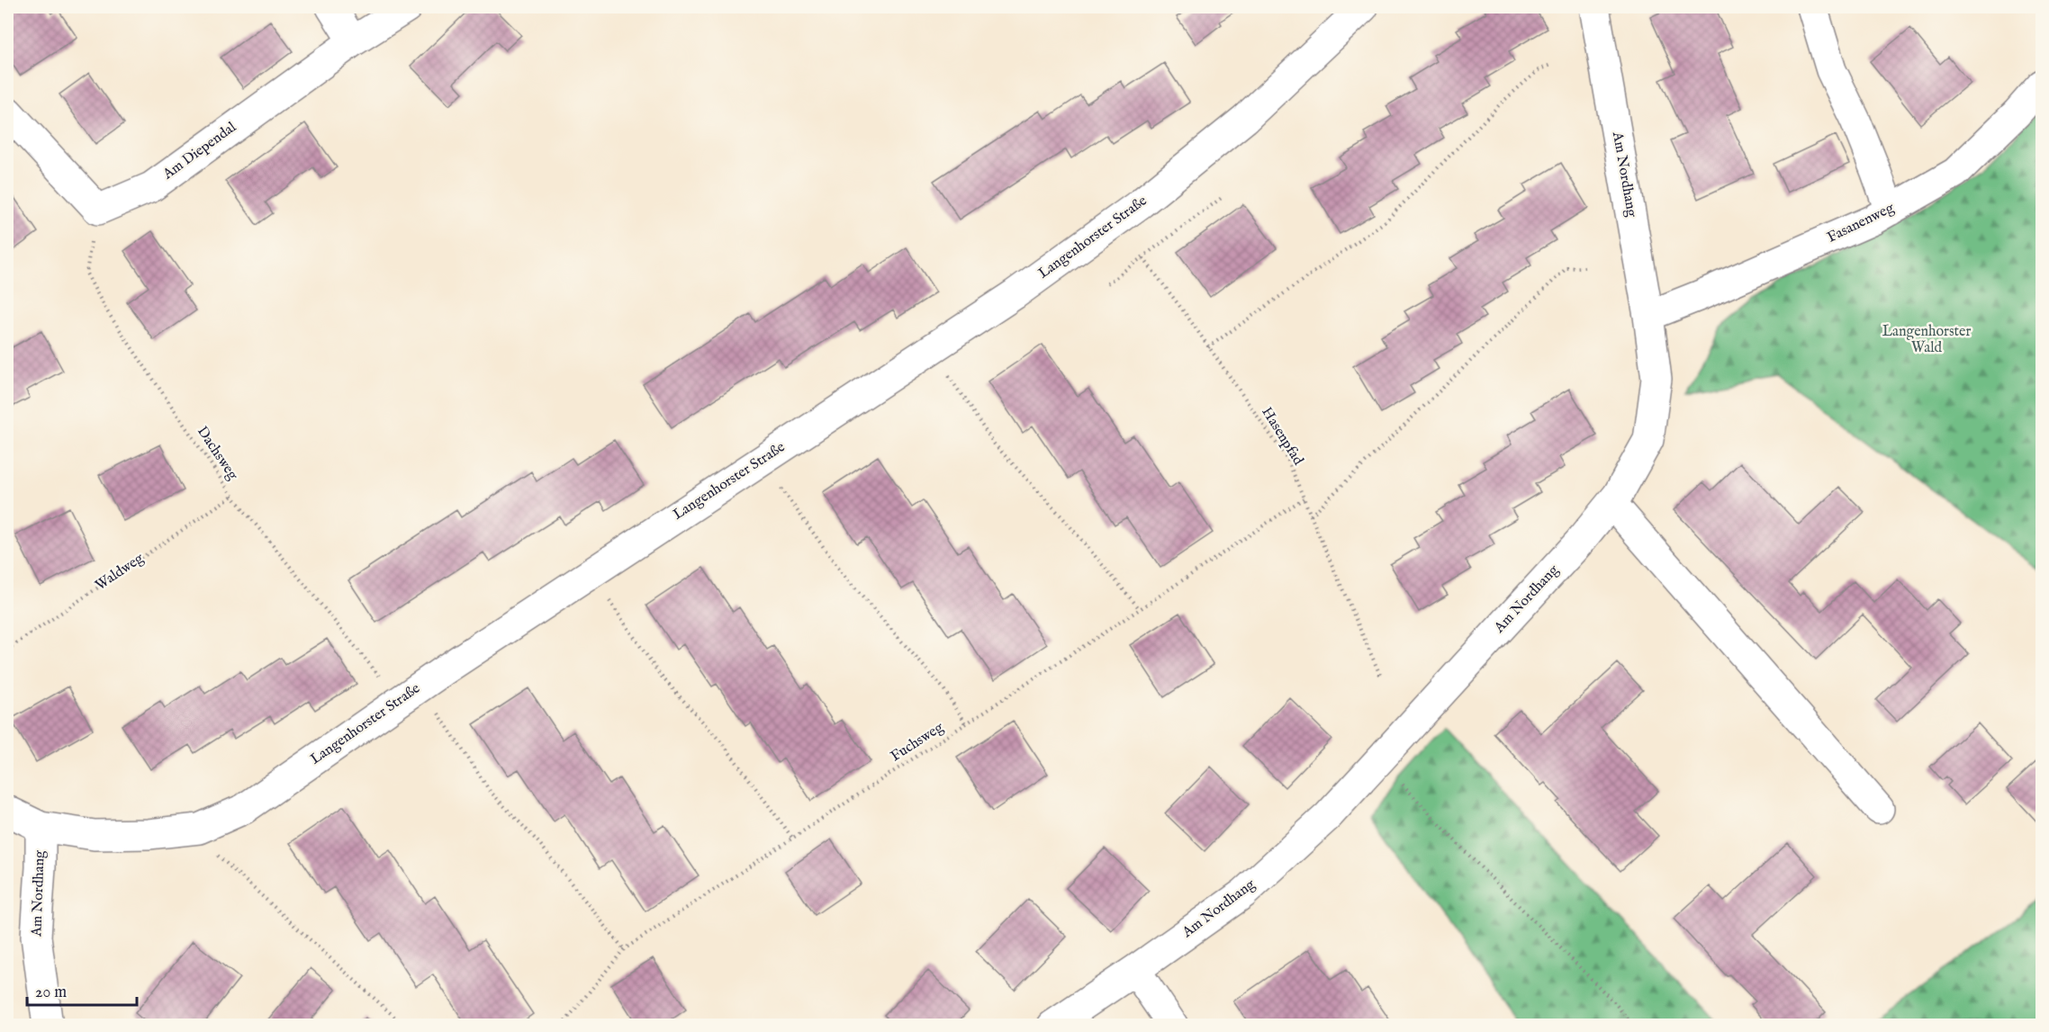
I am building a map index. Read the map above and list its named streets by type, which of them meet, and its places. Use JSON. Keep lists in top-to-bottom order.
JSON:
{
  "streets": {
    "street": [
      "Am Diependal",
      "Am Nordhang",
      "Fasanenweg",
      "Langenhorster Straße"
    ],
    "path": [
      "Hasenpfad",
      "Dachsweg",
      "Waldweg",
      "Fuchsweg"
    ]
  },
  "crossings": [
    ["Am Diependal", "Dachsweg"],
    ["Am Nordhang", "Fasanenweg"],
    ["Am Nordhang", "Langenhorster Straße"],
    ["Langenhorster Straße", "Fuchsweg"],
    ["Hasenpfad", "Fuchsweg"],
    ["Dachsweg", "Waldweg"]
  ],
  "parks": ["Langenhorster Wald"],
  "scale_bar": "20 m"
}
